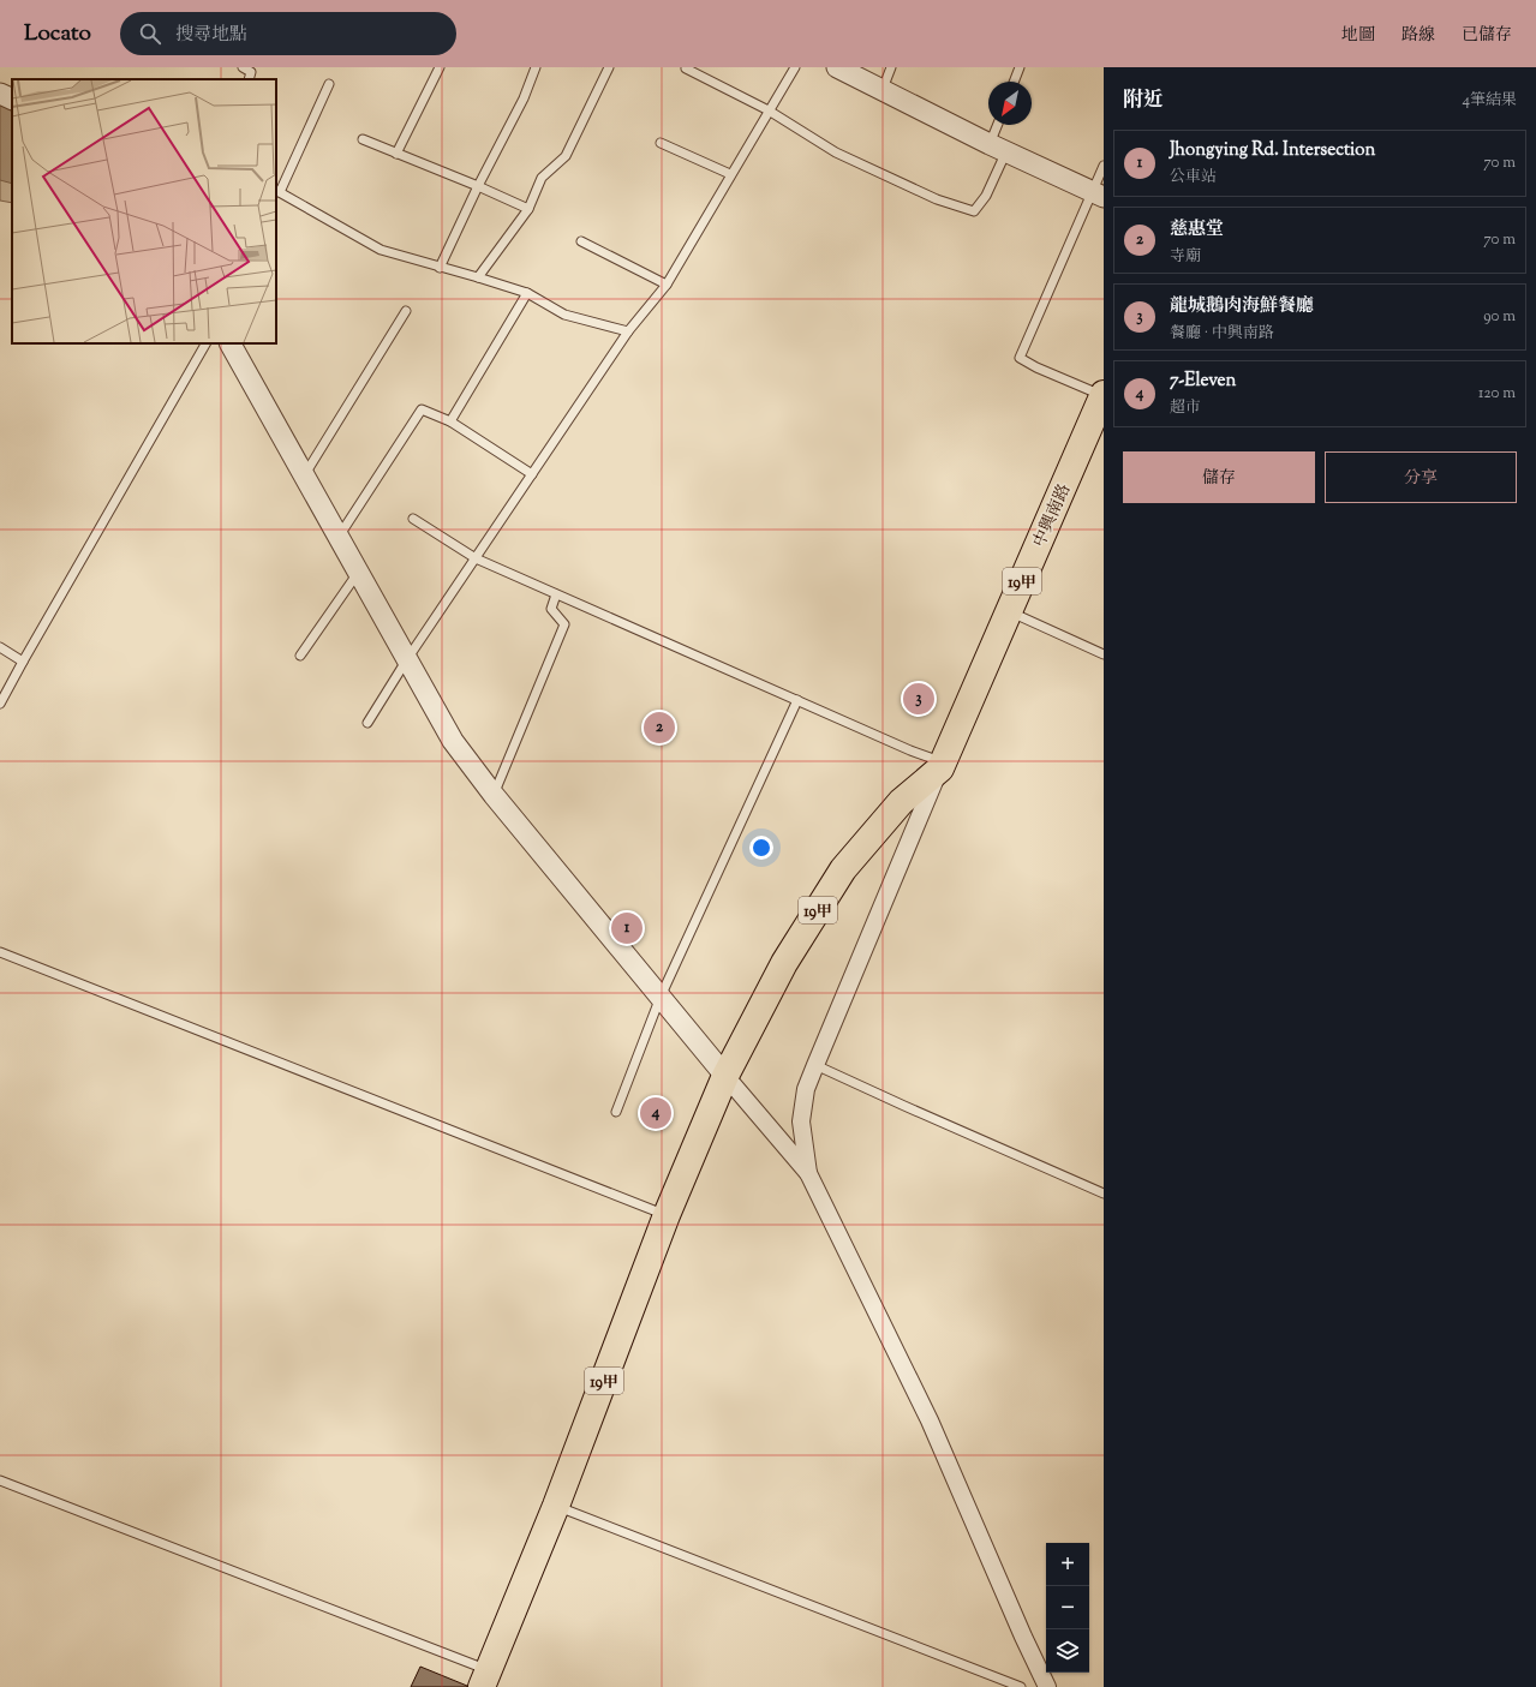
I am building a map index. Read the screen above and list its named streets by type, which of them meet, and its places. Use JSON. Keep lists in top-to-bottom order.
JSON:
{
  "streets": {
    "main road": ["中興南路", "19甲"]
  },
  "crossings": [
    ["中興南路", "19甲"]
  ],
  "north": "bottom left",
  "page": {
    "header": "Locato",
    "search": "搜尋地點",
    "nav": ["地圖", "路線", "已儲存"],
    "heading": ["附近", "4筆結果"],
    "list": [
      {
        "mark": "1",
        "name": "Jhongying Rd. Intersection",
        "note": "公車站",
        "value": "70 m"
      },
      {
        "mark": "2",
        "name": "慈惠堂",
        "note": "寺廟",
        "value": "70 m"
      },
      {
        "mark": "3",
        "name": "龍城鵝肉海鮮餐廳",
        "note": "餐廳 · 中興南路",
        "value": "90 m"
      },
      {
        "mark": "4",
        "name": "7-Eleven",
        "note": "超市",
        "value": "120 m"
      }
    ],
    "buttons": ["儲存", "分享"],
    "pins": [
      "3",
      "2",
      "1",
      "4"
    ],
    "map_buttons": ["+", "−"]
  }
}
